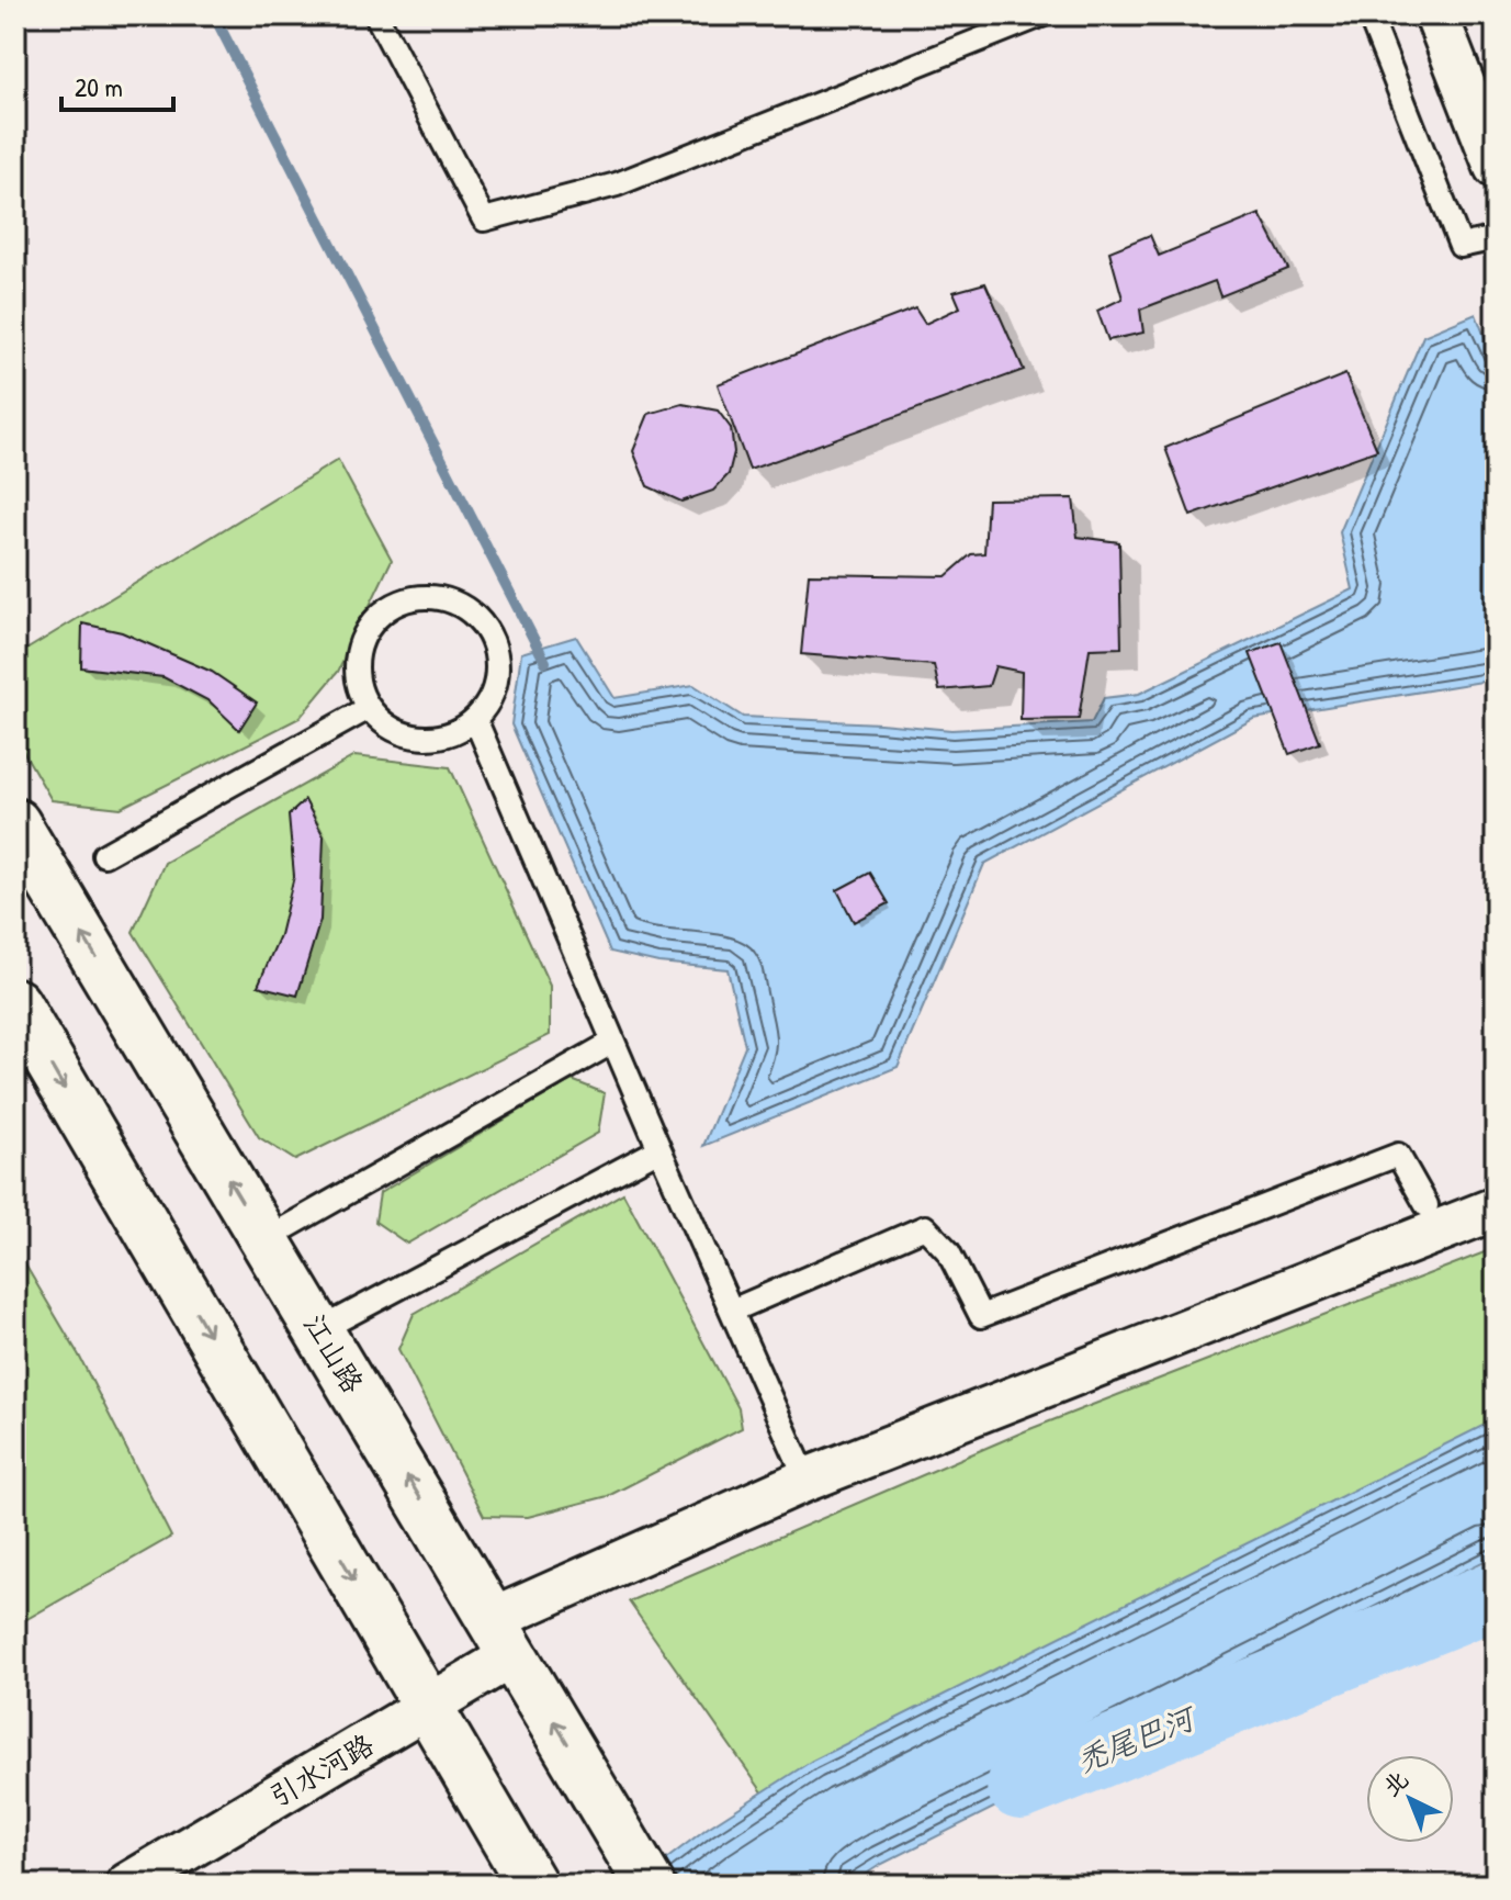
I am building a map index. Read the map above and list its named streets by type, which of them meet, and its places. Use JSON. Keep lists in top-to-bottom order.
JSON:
{
  "streets": {
    "main road": ["江山路"],
    "street": ["引水河路"]
  },
  "crossings": [
    ["江山路", "引水河路"]
  ],
  "water": ["秃尾巴河"],
  "scale_bar": "20 m",
  "north": "top left"
}
